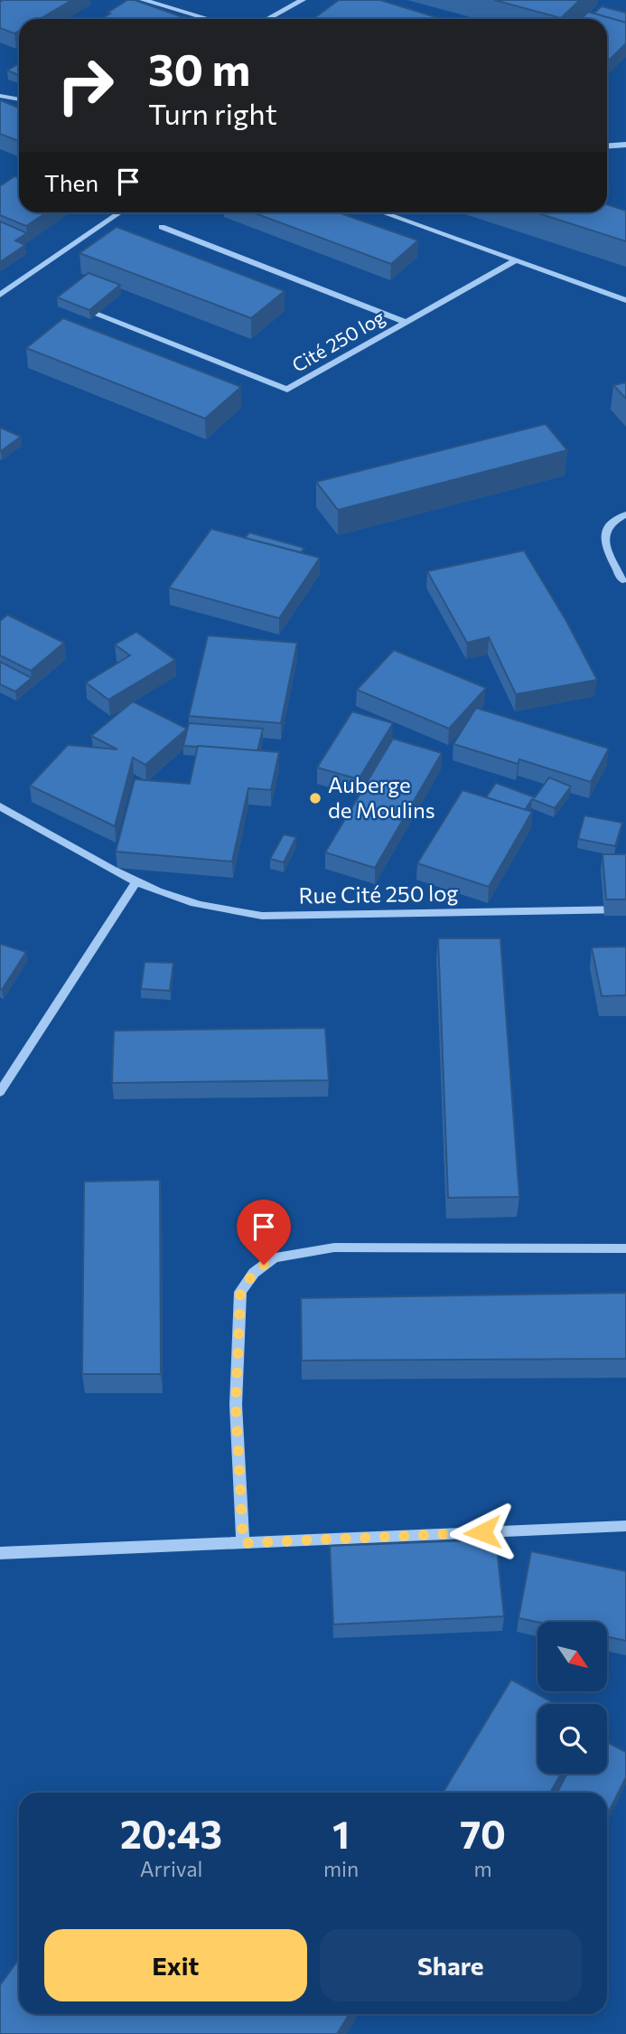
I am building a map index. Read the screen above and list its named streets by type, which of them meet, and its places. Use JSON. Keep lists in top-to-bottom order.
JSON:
{
  "streets": {
    "street": ["Cité 250 log", "Rue Cité 250 log"]
  },
  "places": ["Auberge de Moulins"],
  "north": "bottom right",
  "page": {
    "turn": ["30 m", "Turn right"],
    "then": "Then",
    "eta": [
      "20:43",
      "Arrival",
      "1",
      "min",
      "70",
      "m"
    ],
    "buttons": ["Exit", "Share"]
  }
}
